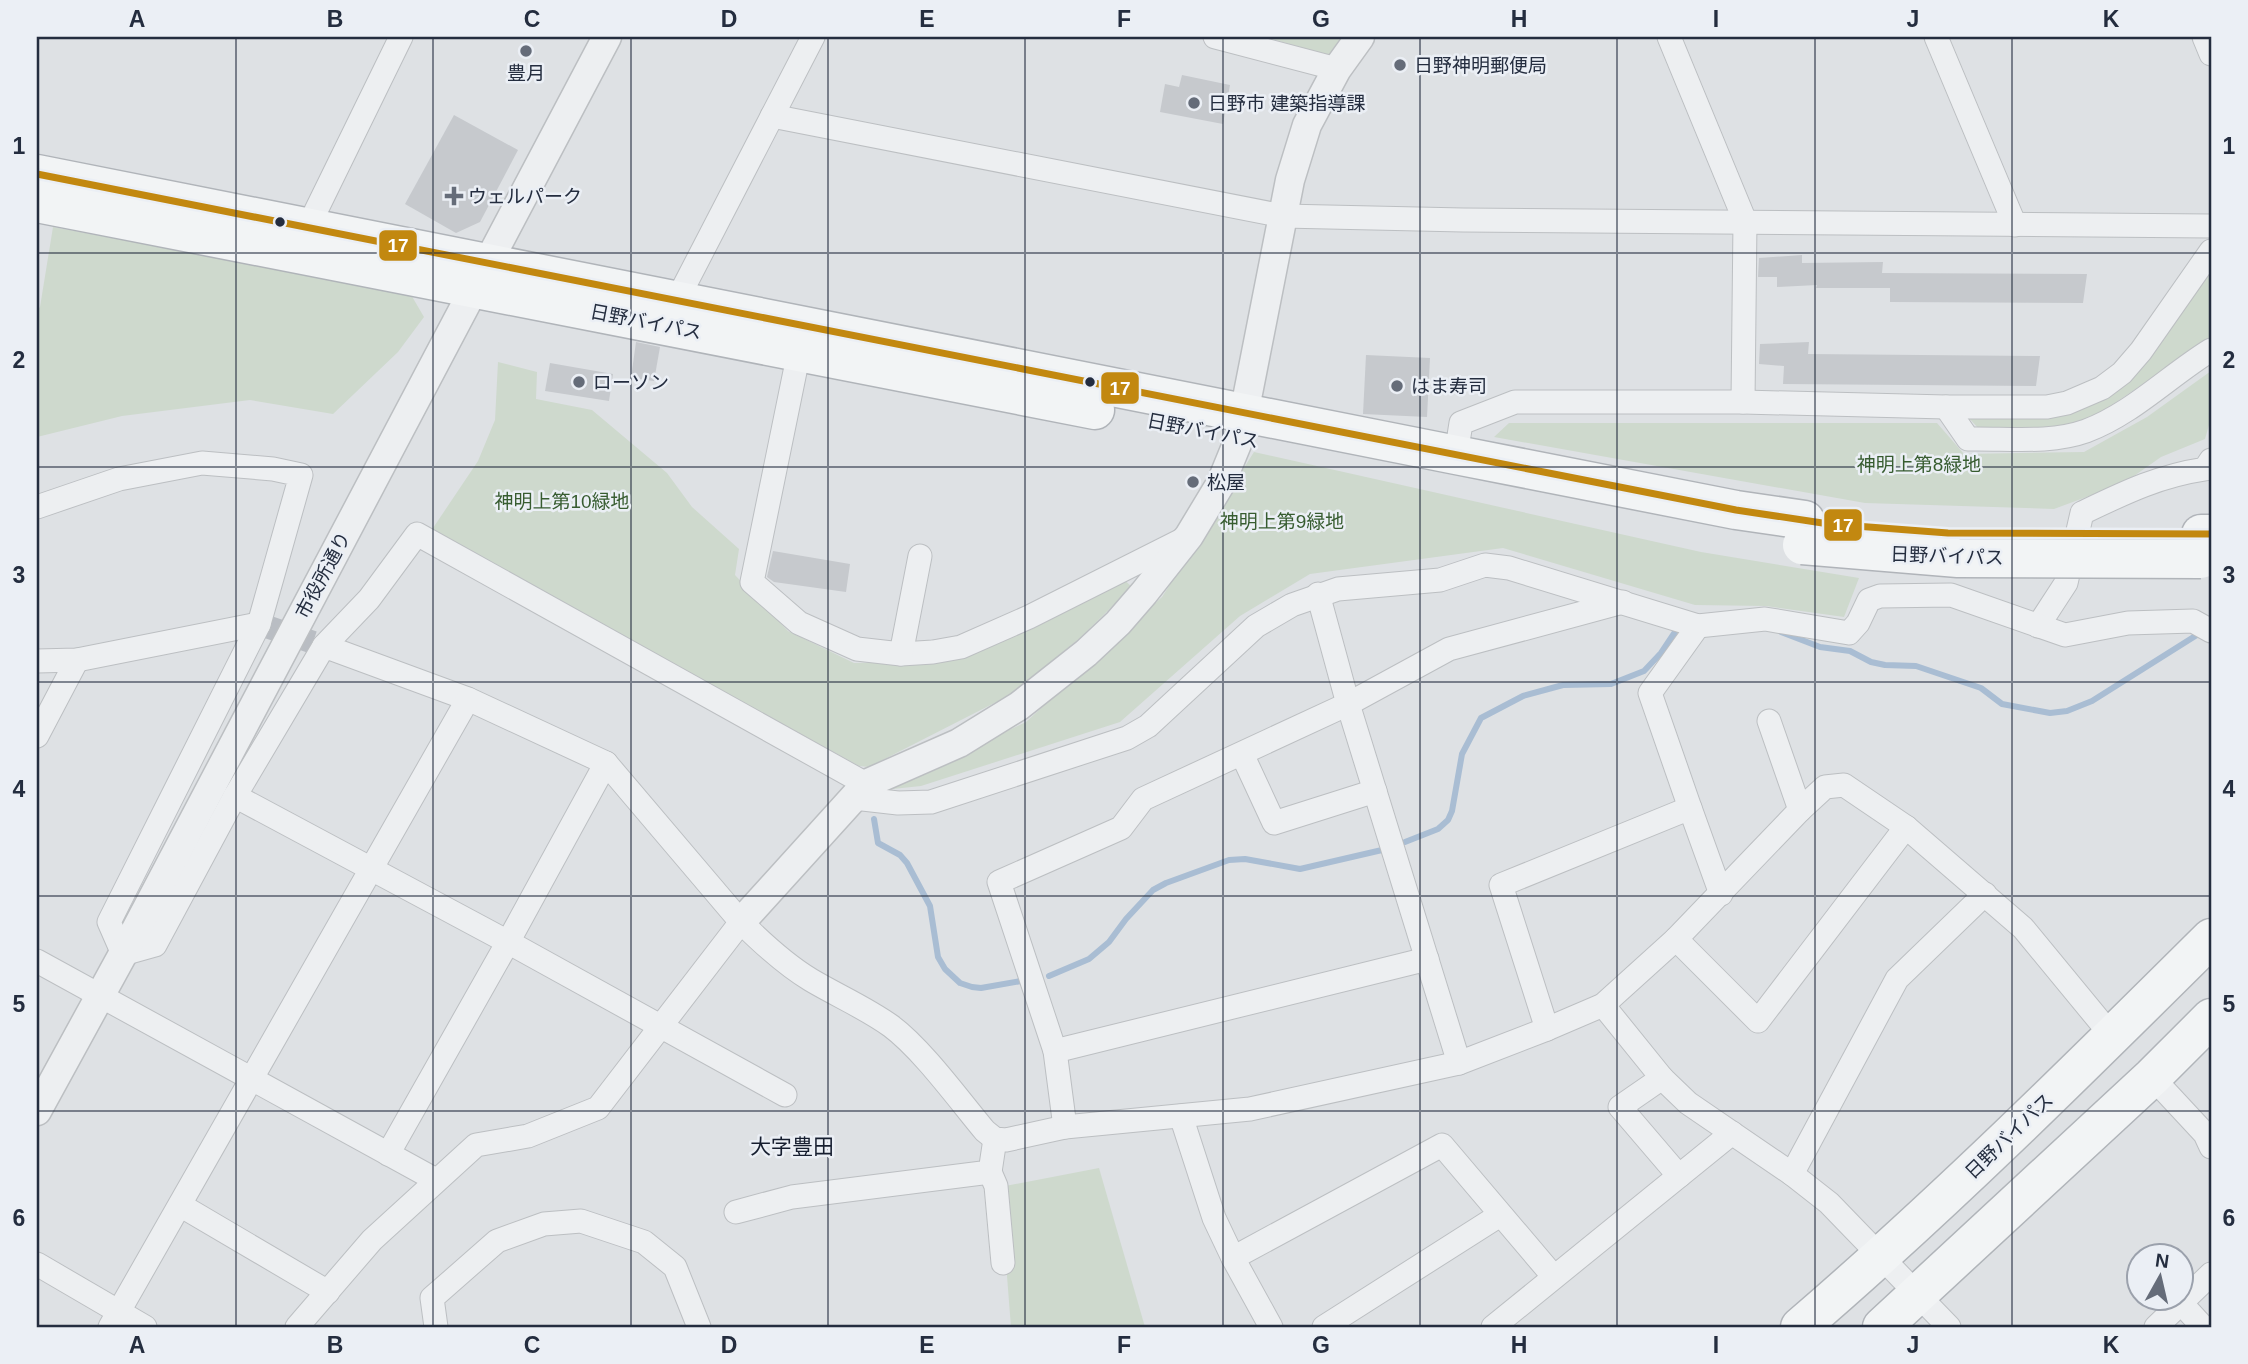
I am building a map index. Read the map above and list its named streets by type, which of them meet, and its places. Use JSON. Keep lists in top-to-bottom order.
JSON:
{
  "streets": {
    "highway": ["日野バイパス"],
    "street": ["市役所通り"]
  },
  "crossings": [
    ["日野バイパス", "市役所通り"]
  ],
  "districts": ["大字豊田"],
  "parks": ["神明上第8緑地", "神明上第10緑地", "神明上第9緑地"],
  "places": {
    "other": [
      "豊月",
      "日野神明郵便局",
      "日野市 建築指導課",
      "ローソン",
      "はま寿司",
      "松屋"
    ],
    "health": ["ウェルパーク"]
  },
  "lines": ["transit line 17"],
  "north": "top",
  "grid": {
    "columns": [
      "A",
      "B",
      "C",
      "D",
      "E",
      "F",
      "G",
      "H",
      "I",
      "J",
      "K"
    ],
    "rows": [
      "1",
      "2",
      "3",
      "4",
      "5",
      "6"
    ]
  }
}
